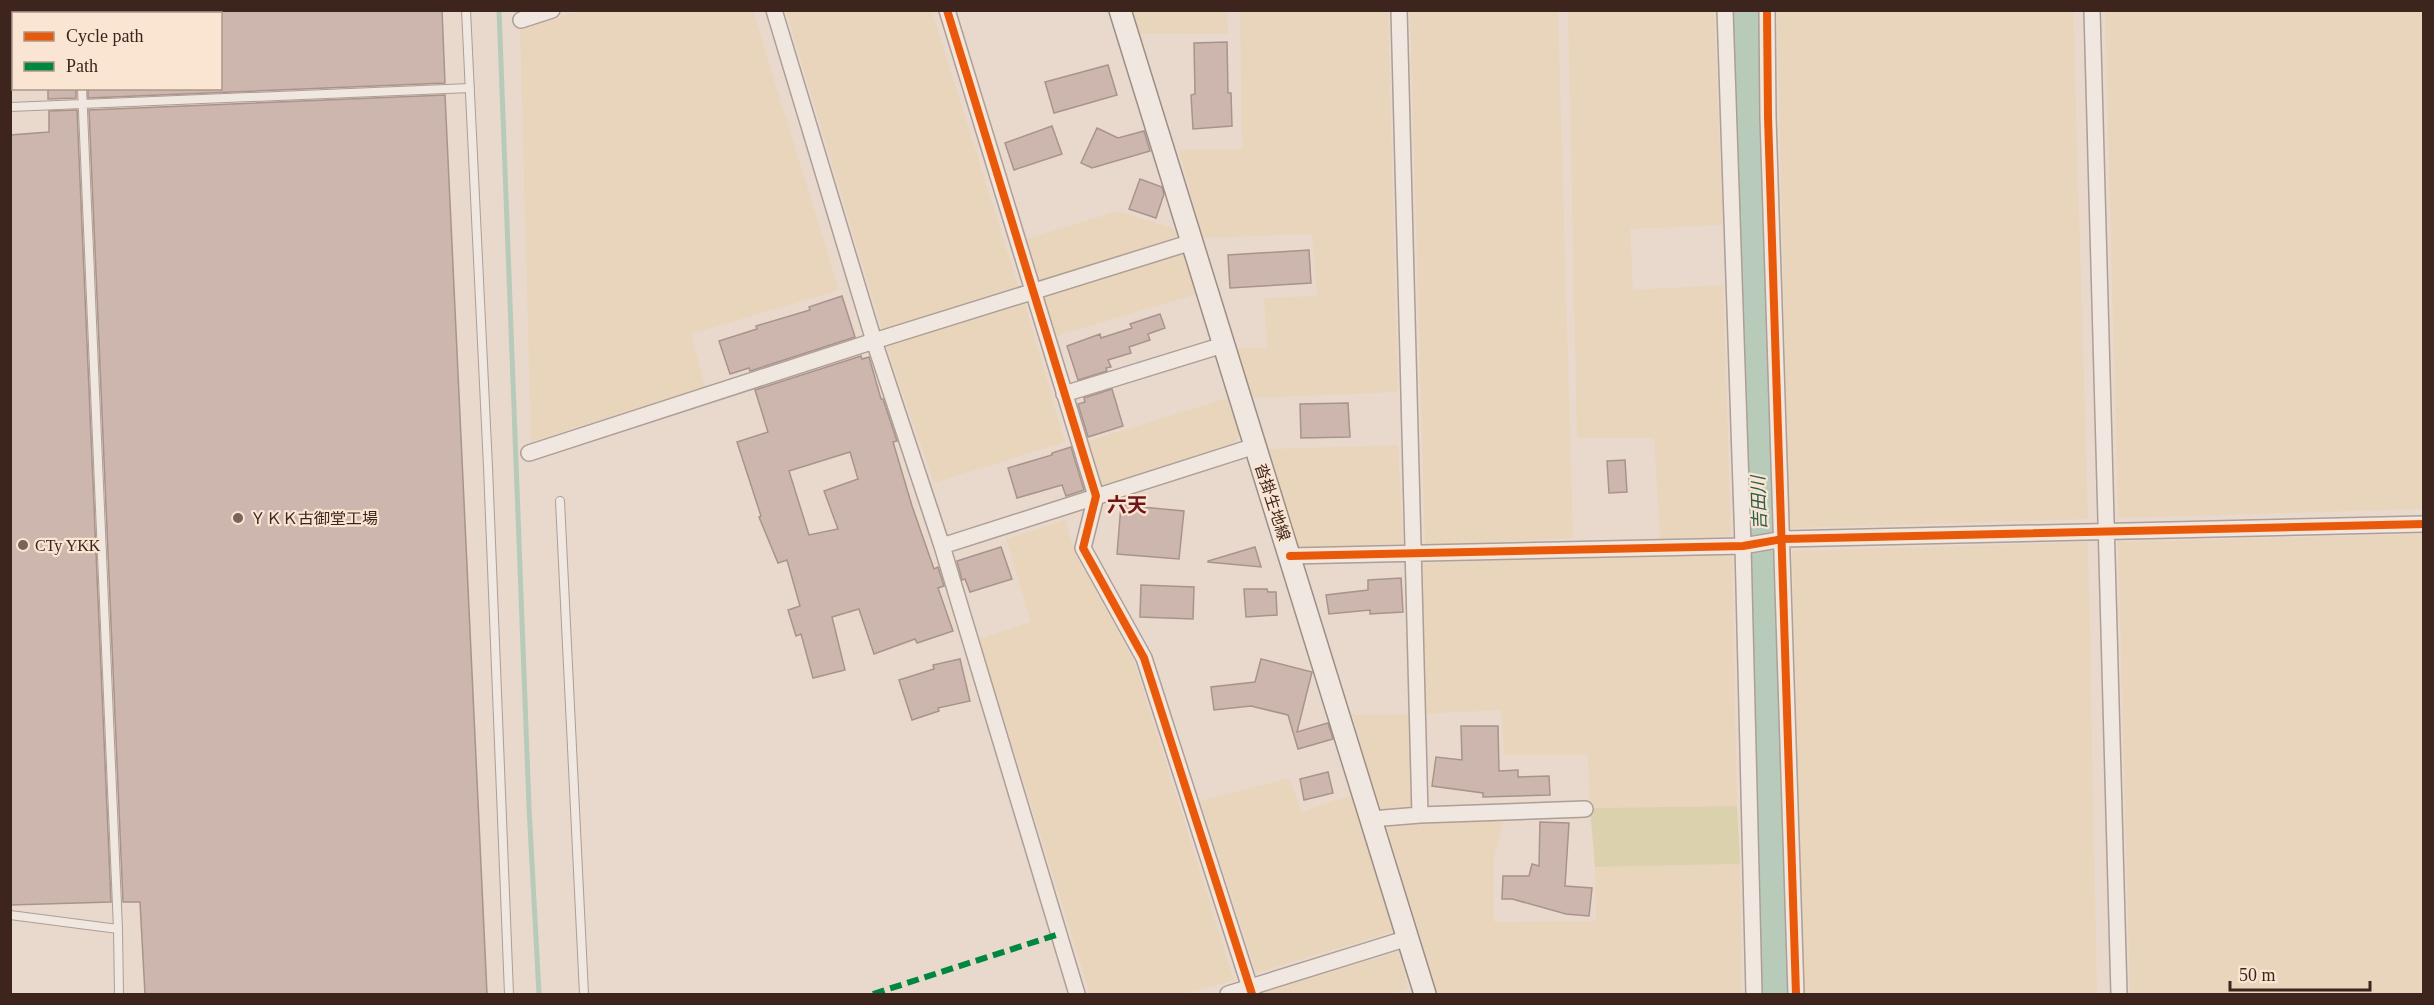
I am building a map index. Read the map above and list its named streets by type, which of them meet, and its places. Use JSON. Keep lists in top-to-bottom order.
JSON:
{
  "streets": {
    "main road": ["沓掛生地線"]
  },
  "districts": ["六天"],
  "water": ["吉田川"],
  "places": ["ＹＫＫ古御堂工場", "CTy YKK"],
  "legend": ["Cycle path", "Path"],
  "scale_bar": "50 m"
}
